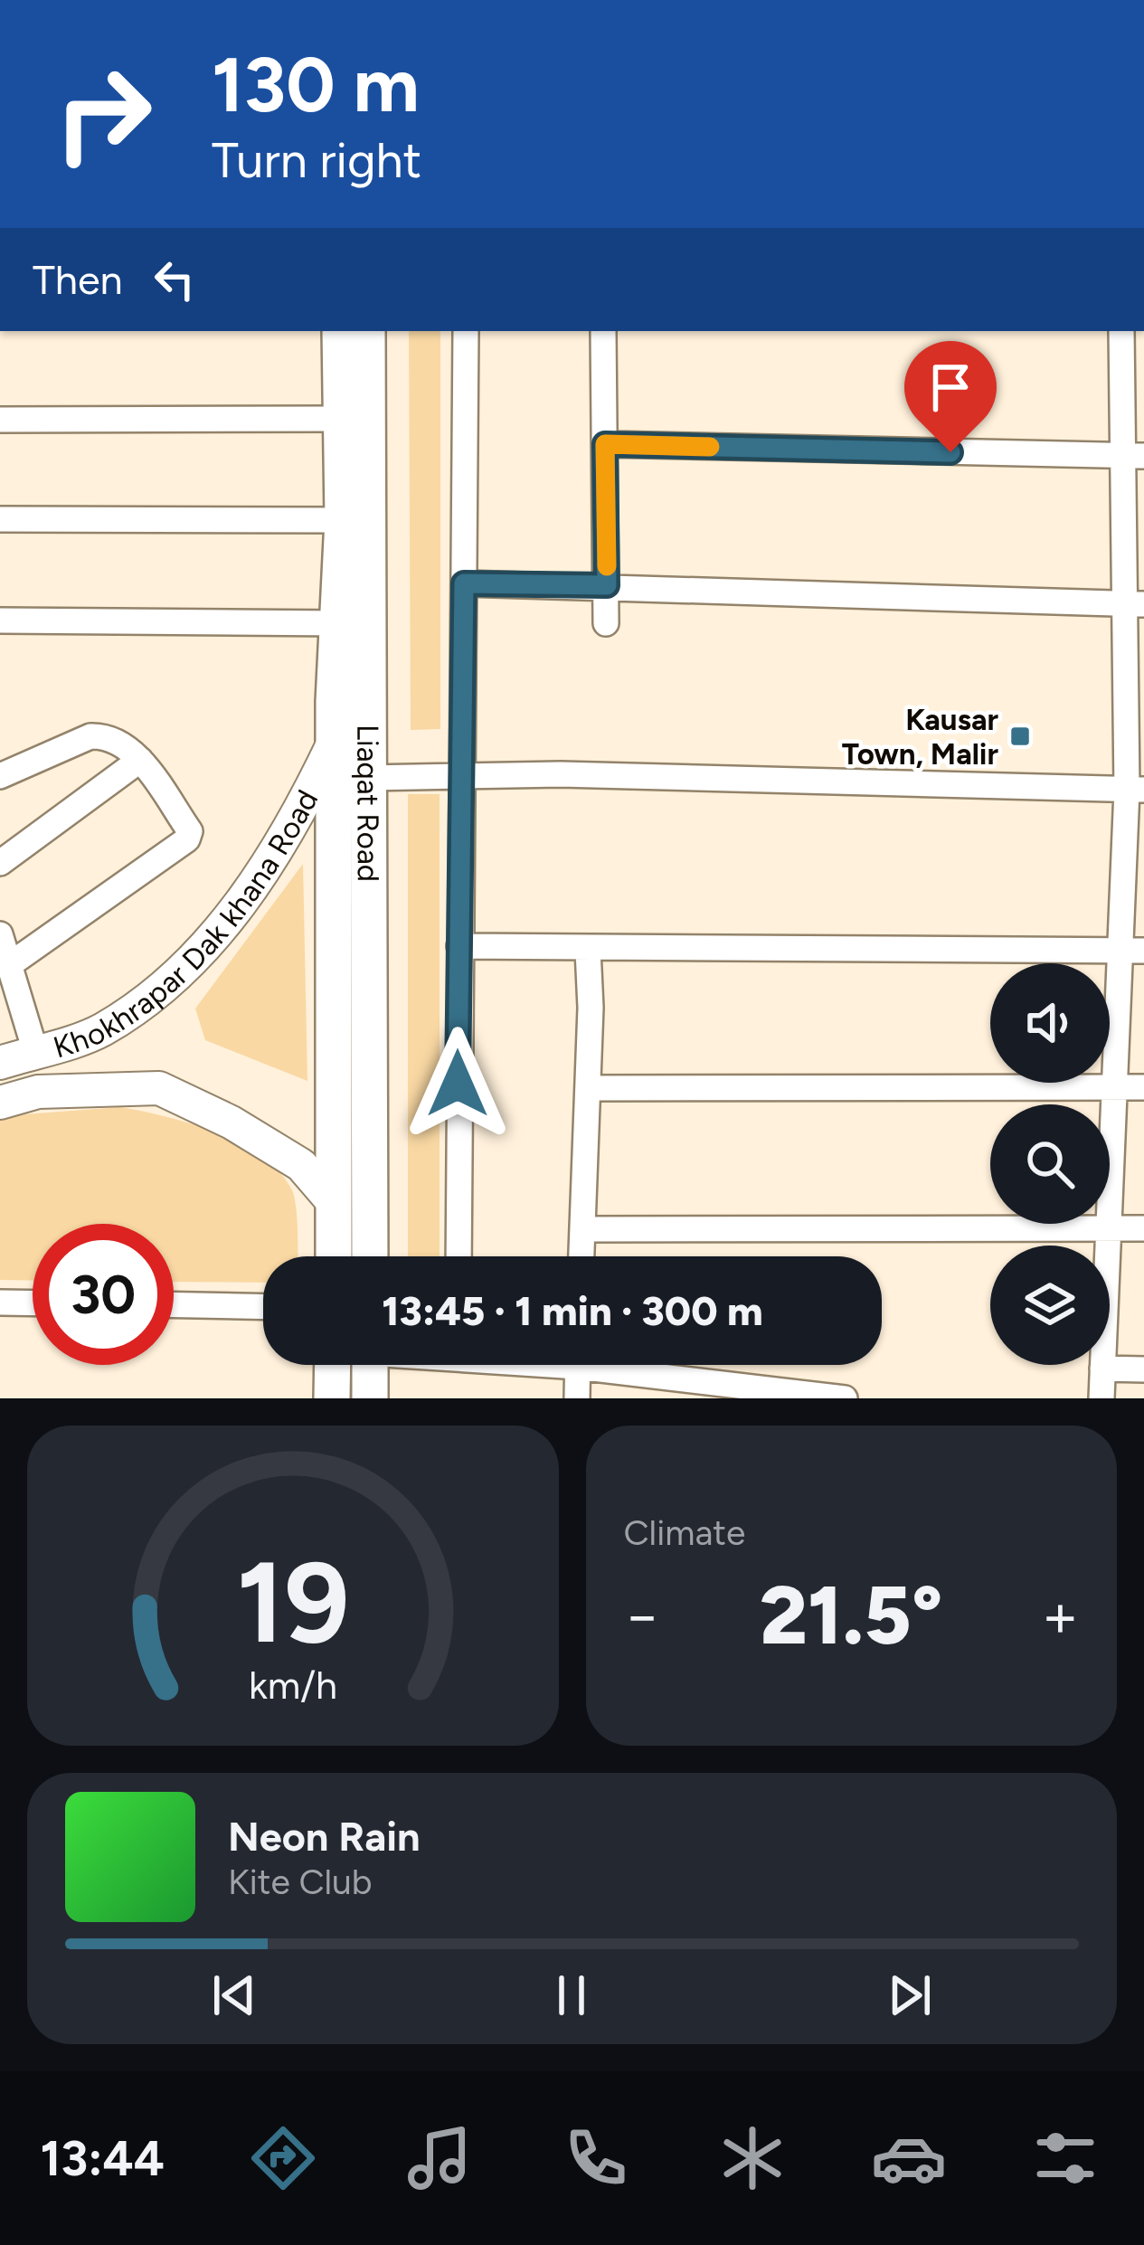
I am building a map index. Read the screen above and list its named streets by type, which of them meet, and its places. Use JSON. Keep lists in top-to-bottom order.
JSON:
{
  "streets": {
    "main road": ["Liaqat Road"],
    "street": ["Khokhrapar Dak khana Road"]
  },
  "places": {
    "transit": ["Kausar Town, Malir"]
  },
  "page": {
    "turn": ["130 m", "Turn right"],
    "then": "Then",
    "limit": "30",
    "trip": "13:45 · 1 min · 300 m",
    "tile": "Climate",
    "heat": ["−", "21.5°", "+"],
    "song": ["Neon Rain", "Kite Club"],
    "tabs": "13:44",
    "gauge": ["19", "km/h"]
  }
}
